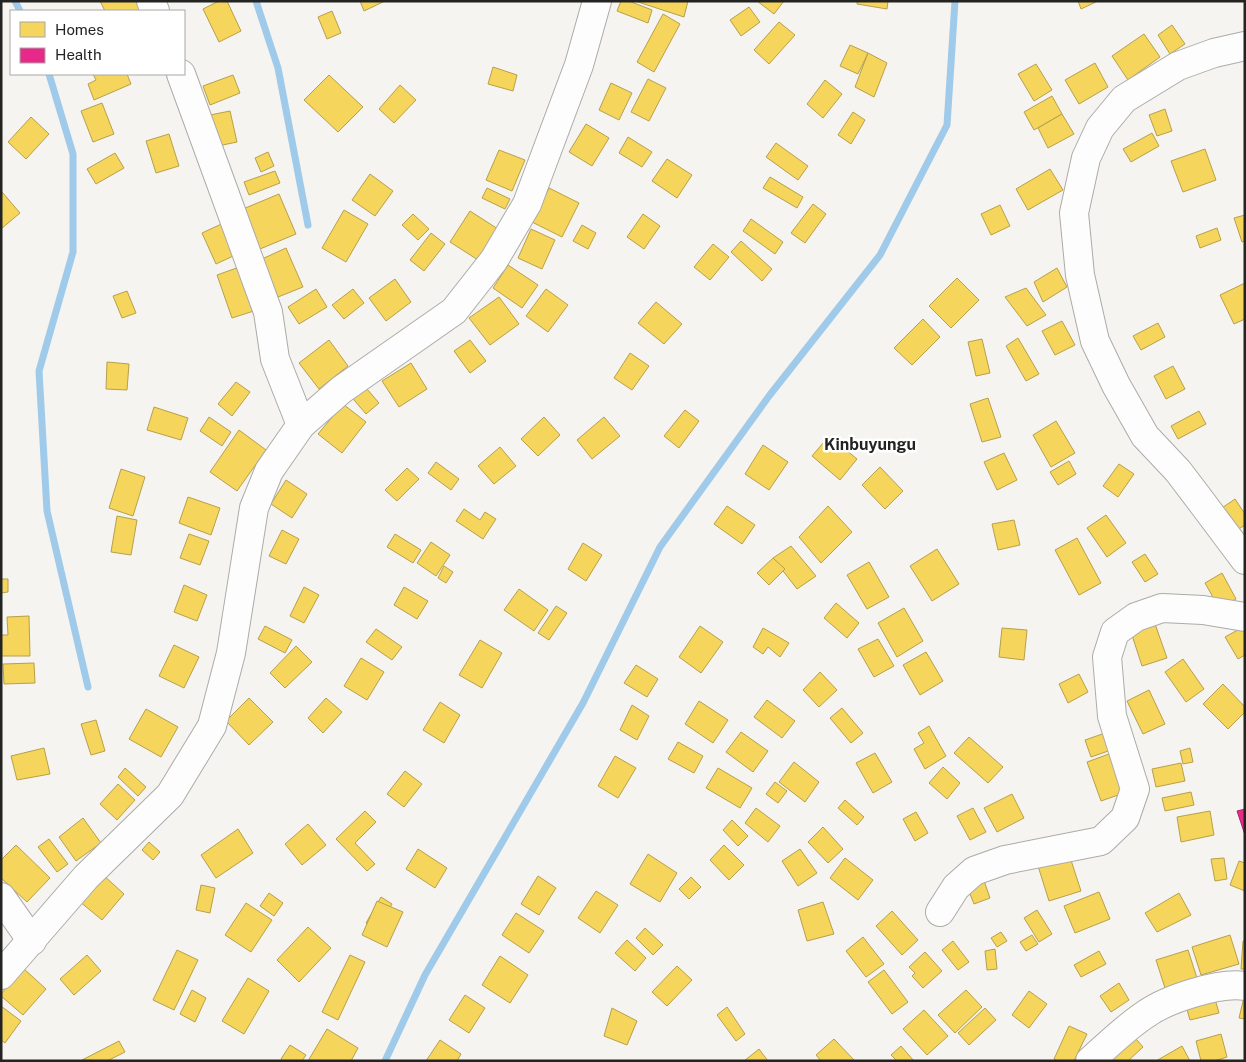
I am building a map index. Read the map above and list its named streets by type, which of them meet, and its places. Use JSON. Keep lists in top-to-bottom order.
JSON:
{
  "districts": ["Kinbuyungu"],
  "legend": ["Homes", "Health"]
}
